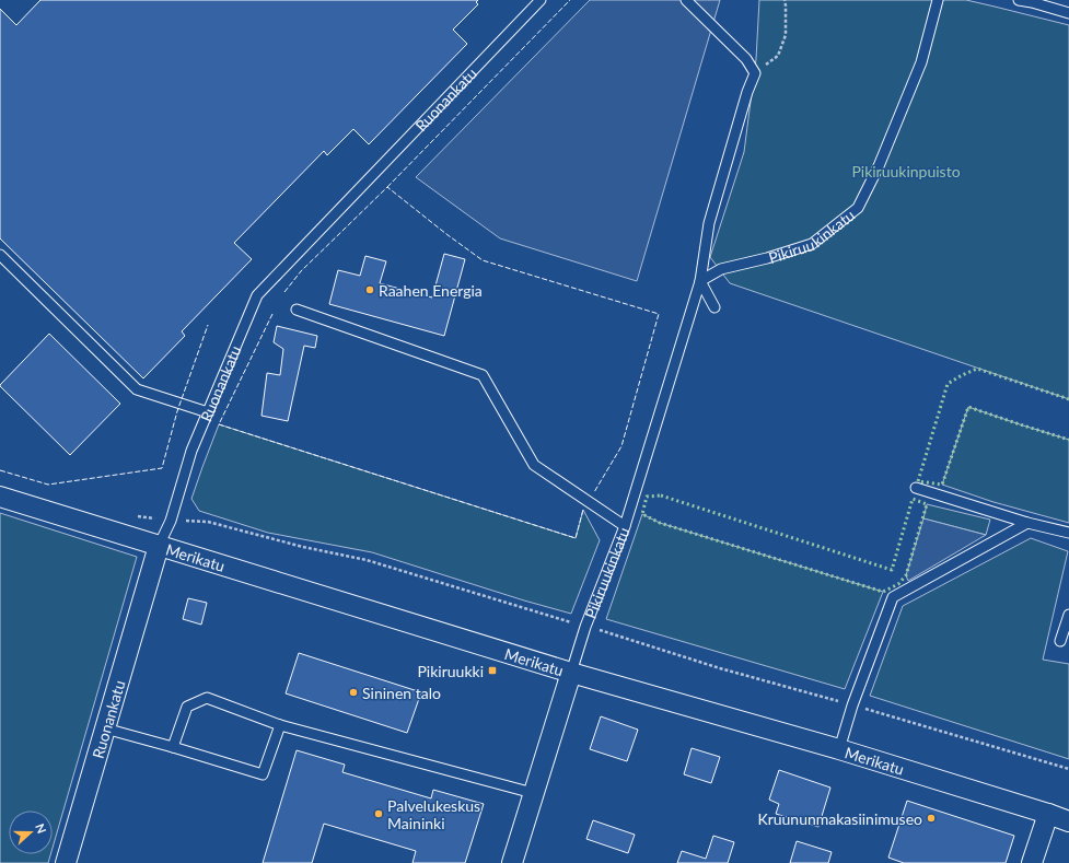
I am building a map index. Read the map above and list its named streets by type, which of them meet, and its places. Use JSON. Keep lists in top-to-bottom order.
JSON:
{
  "streets": {
    "street": ["Ruonankatu", "Pikiruukinkatu", "Merikatu"]
  },
  "crossings": [
    ["Ruonankatu", "Merikatu"],
    ["Pikiruukinkatu", "Merikatu"]
  ],
  "parks": ["Pikiruukinpuisto"],
  "places": {
    "other": [
      "Raahen Energia",
      "Sininen talo",
      "Palvelukeskus Maininki",
      "Kruununmakasiinimuseo"
    ],
    "transit": ["Pikiruukki"]
  },
  "north": "right"
}
